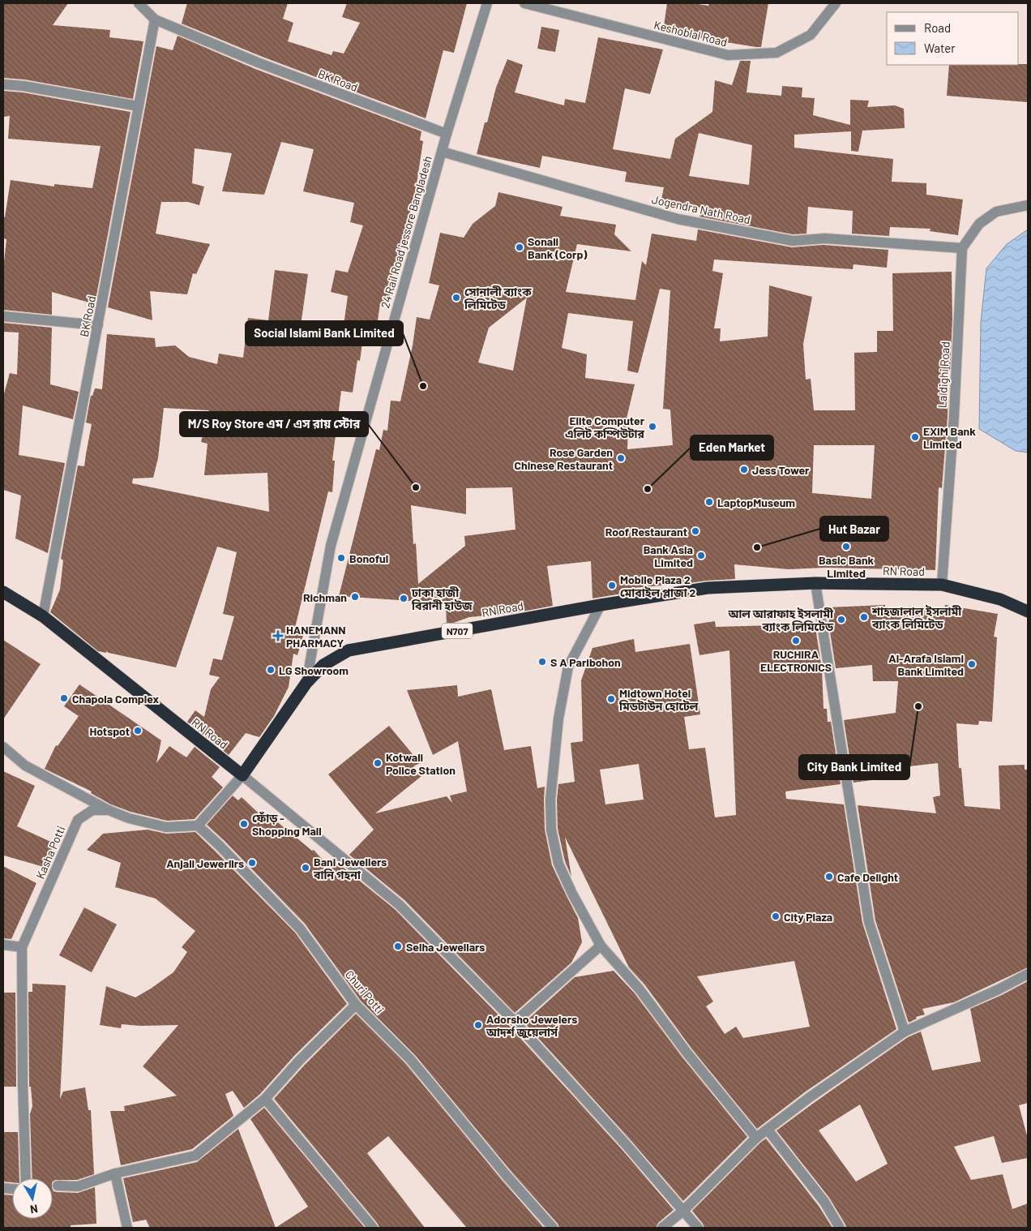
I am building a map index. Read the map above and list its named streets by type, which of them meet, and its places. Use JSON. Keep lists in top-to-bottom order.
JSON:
{
  "streets": {
    "highway": ["RN Road", "N707"],
    "street": [
      "Keshoblal Road",
      "BK Road",
      "Jogendra Nath Road",
      "24 Rail Road jessore Bangladesh",
      "Laldighi Road",
      "Kasha Potti",
      "Churi Potti"
    ]
  },
  "crossings": [
    ["BK Road", "24 Rail Road jessore Bangladesh"],
    ["BK Road", "RN Road"],
    ["Jogendra Nath Road", "24 Rail Road jessore Bangladesh"],
    ["Jogendra Nath Road", "Laldighi Road"],
    ["24 Rail Road jessore Bangladesh", "RN Road"],
    ["Laldighi Road", "RN Road"],
    ["Kasha Potti", "Churi Potti"]
  ],
  "places": {
    "other": [
      "Sonali Bank (Corp)",
      "সোনালী ব্যাংক লিমিটেড",
      "Social Islami Bank Limited",
      "Elite Computer এলিট কম্পিউটার",
      "EXIM Bank Limited",
      "Rose Garden Chinese Restaurant",
      "Jess Tower",
      "M/S Roy Store এম / এস রায় স্টোর",
      "Eden Market",
      "LaptopMuseum",
      "Roof Restaurant",
      "Basic Bank Limited",
      "Hut Bazar",
      "Bank Asia Limited",
      "Bonoful",
      "Mobile Plaza 2 মোবাইল প্লাজা 2",
      "Richman",
      "ঢাকা হাজী বিরানী হাউজ",
      "শাহজালাল ইসলামী ব্যাংক লিমিটেড",
      "আল আরাফাহ ইসলামী ব্যাংক লিমিটেড",
      "RUCHIRA ELECTRONICS",
      "S A Paribohon",
      "Al-Arafa Islami Bank Limited",
      "LG Showroom",
      "Chapola Complex",
      "Midtown Hotel মিডটাউন হোটেল",
      "City Bank Limited",
      "Hotspot",
      "Kotwali Police Station",
      "ফোঁড় - Shopping Mall",
      "Anjali Jewerllrs",
      "Bani Jewellers বানি গহনা",
      "Cafe Delight",
      "City Plaza",
      "Selha Jewellars",
      "Adorsho Jewelers আদর্শ জুয়েলার্স"
    ],
    "health": ["HANEMANN PHARMACY"]
  },
  "legend": ["Road", "Water"],
  "north": "bottom"
}
